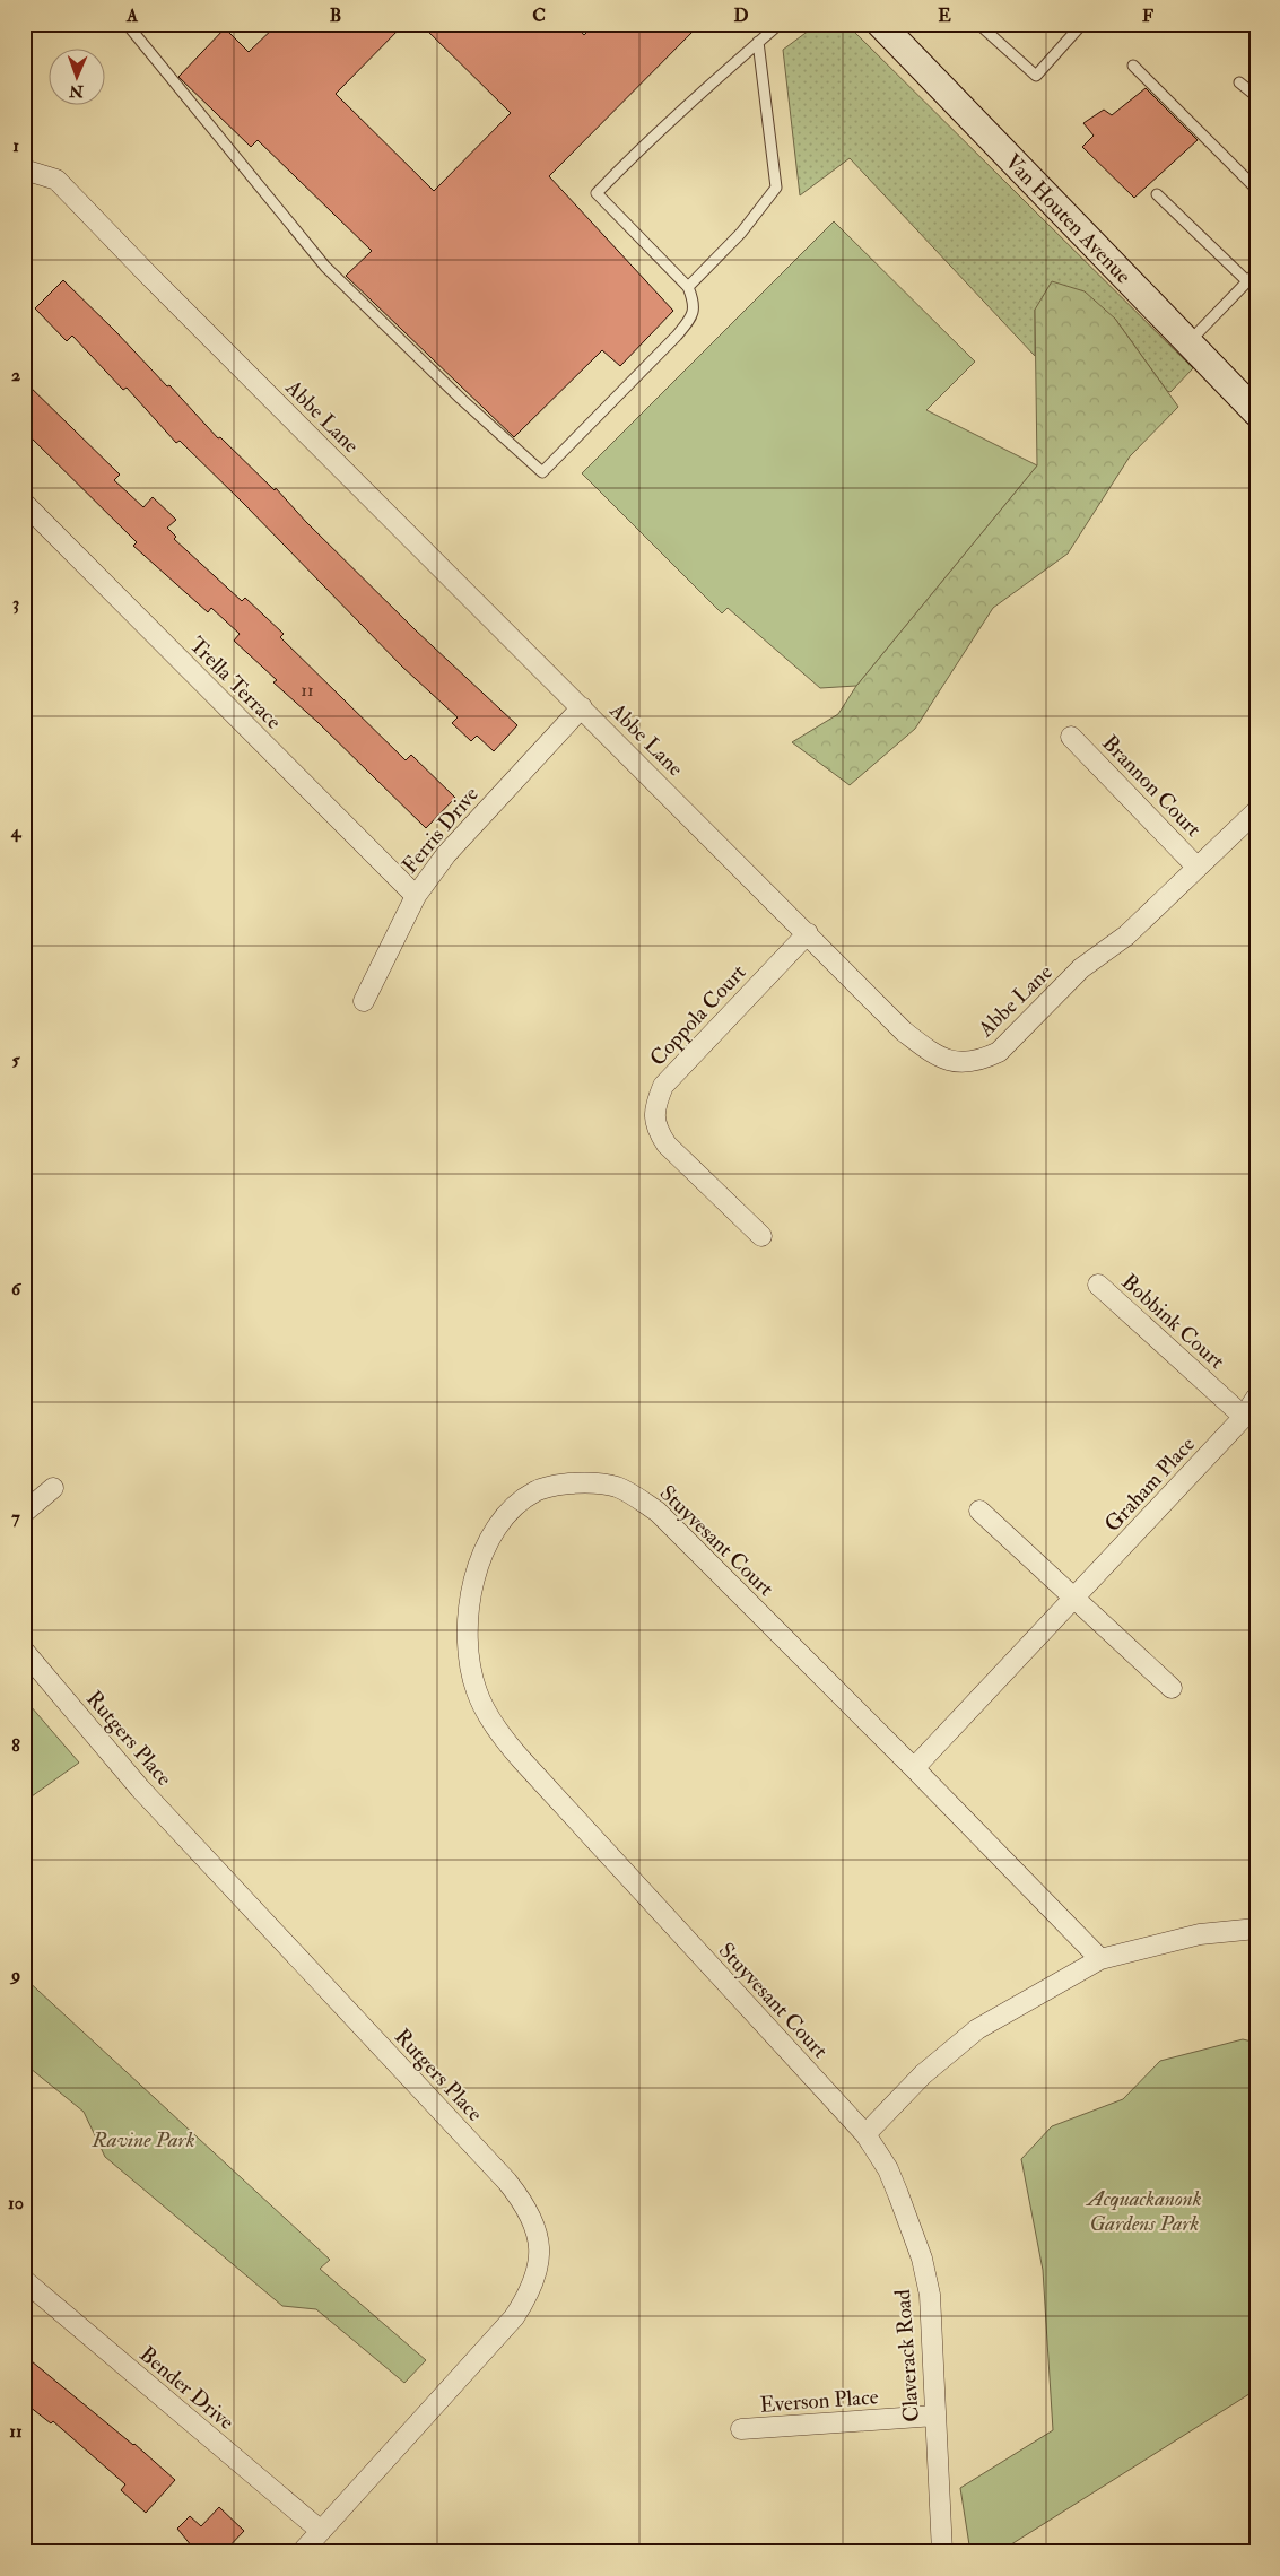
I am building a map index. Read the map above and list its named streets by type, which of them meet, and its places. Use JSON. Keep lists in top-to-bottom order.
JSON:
{
  "streets": {
    "main road": ["Van Houten Avenue"],
    "street": [
      "Abbe Lane",
      "Trella Terrace",
      "Brannon Court",
      "Ferris Drive",
      "Coppola Court",
      "Bobbink Court",
      "Graham Place",
      "Stuyvesant Court",
      "Rutgers Place",
      "Claverack Road",
      "Bender Drive",
      "Everson Place"
    ]
  },
  "crossings": [
    ["Abbe Lane", "Brannon Court"],
    ["Abbe Lane", "Ferris Drive"],
    ["Abbe Lane", "Coppola Court"],
    ["Trella Terrace", "Ferris Drive"],
    ["Bobbink Court", "Graham Place"],
    ["Graham Place", "Stuyvesant Court"],
    ["Stuyvesant Court", "Claverack Road"],
    ["Rutgers Place", "Bender Drive"],
    ["Claverack Road", "Everson Place"]
  ],
  "parks": ["Ravine Park", "Acquackanonk Gardens Park"],
  "house_numbers": ["11"],
  "north": "bottom",
  "grid": {
    "columns": [
      "A",
      "B",
      "C",
      "D",
      "E",
      "F"
    ],
    "rows": [
      "1",
      "2",
      "3",
      "4",
      "5",
      "6",
      "7",
      "8",
      "9",
      "10",
      "11"
    ]
  }
}
